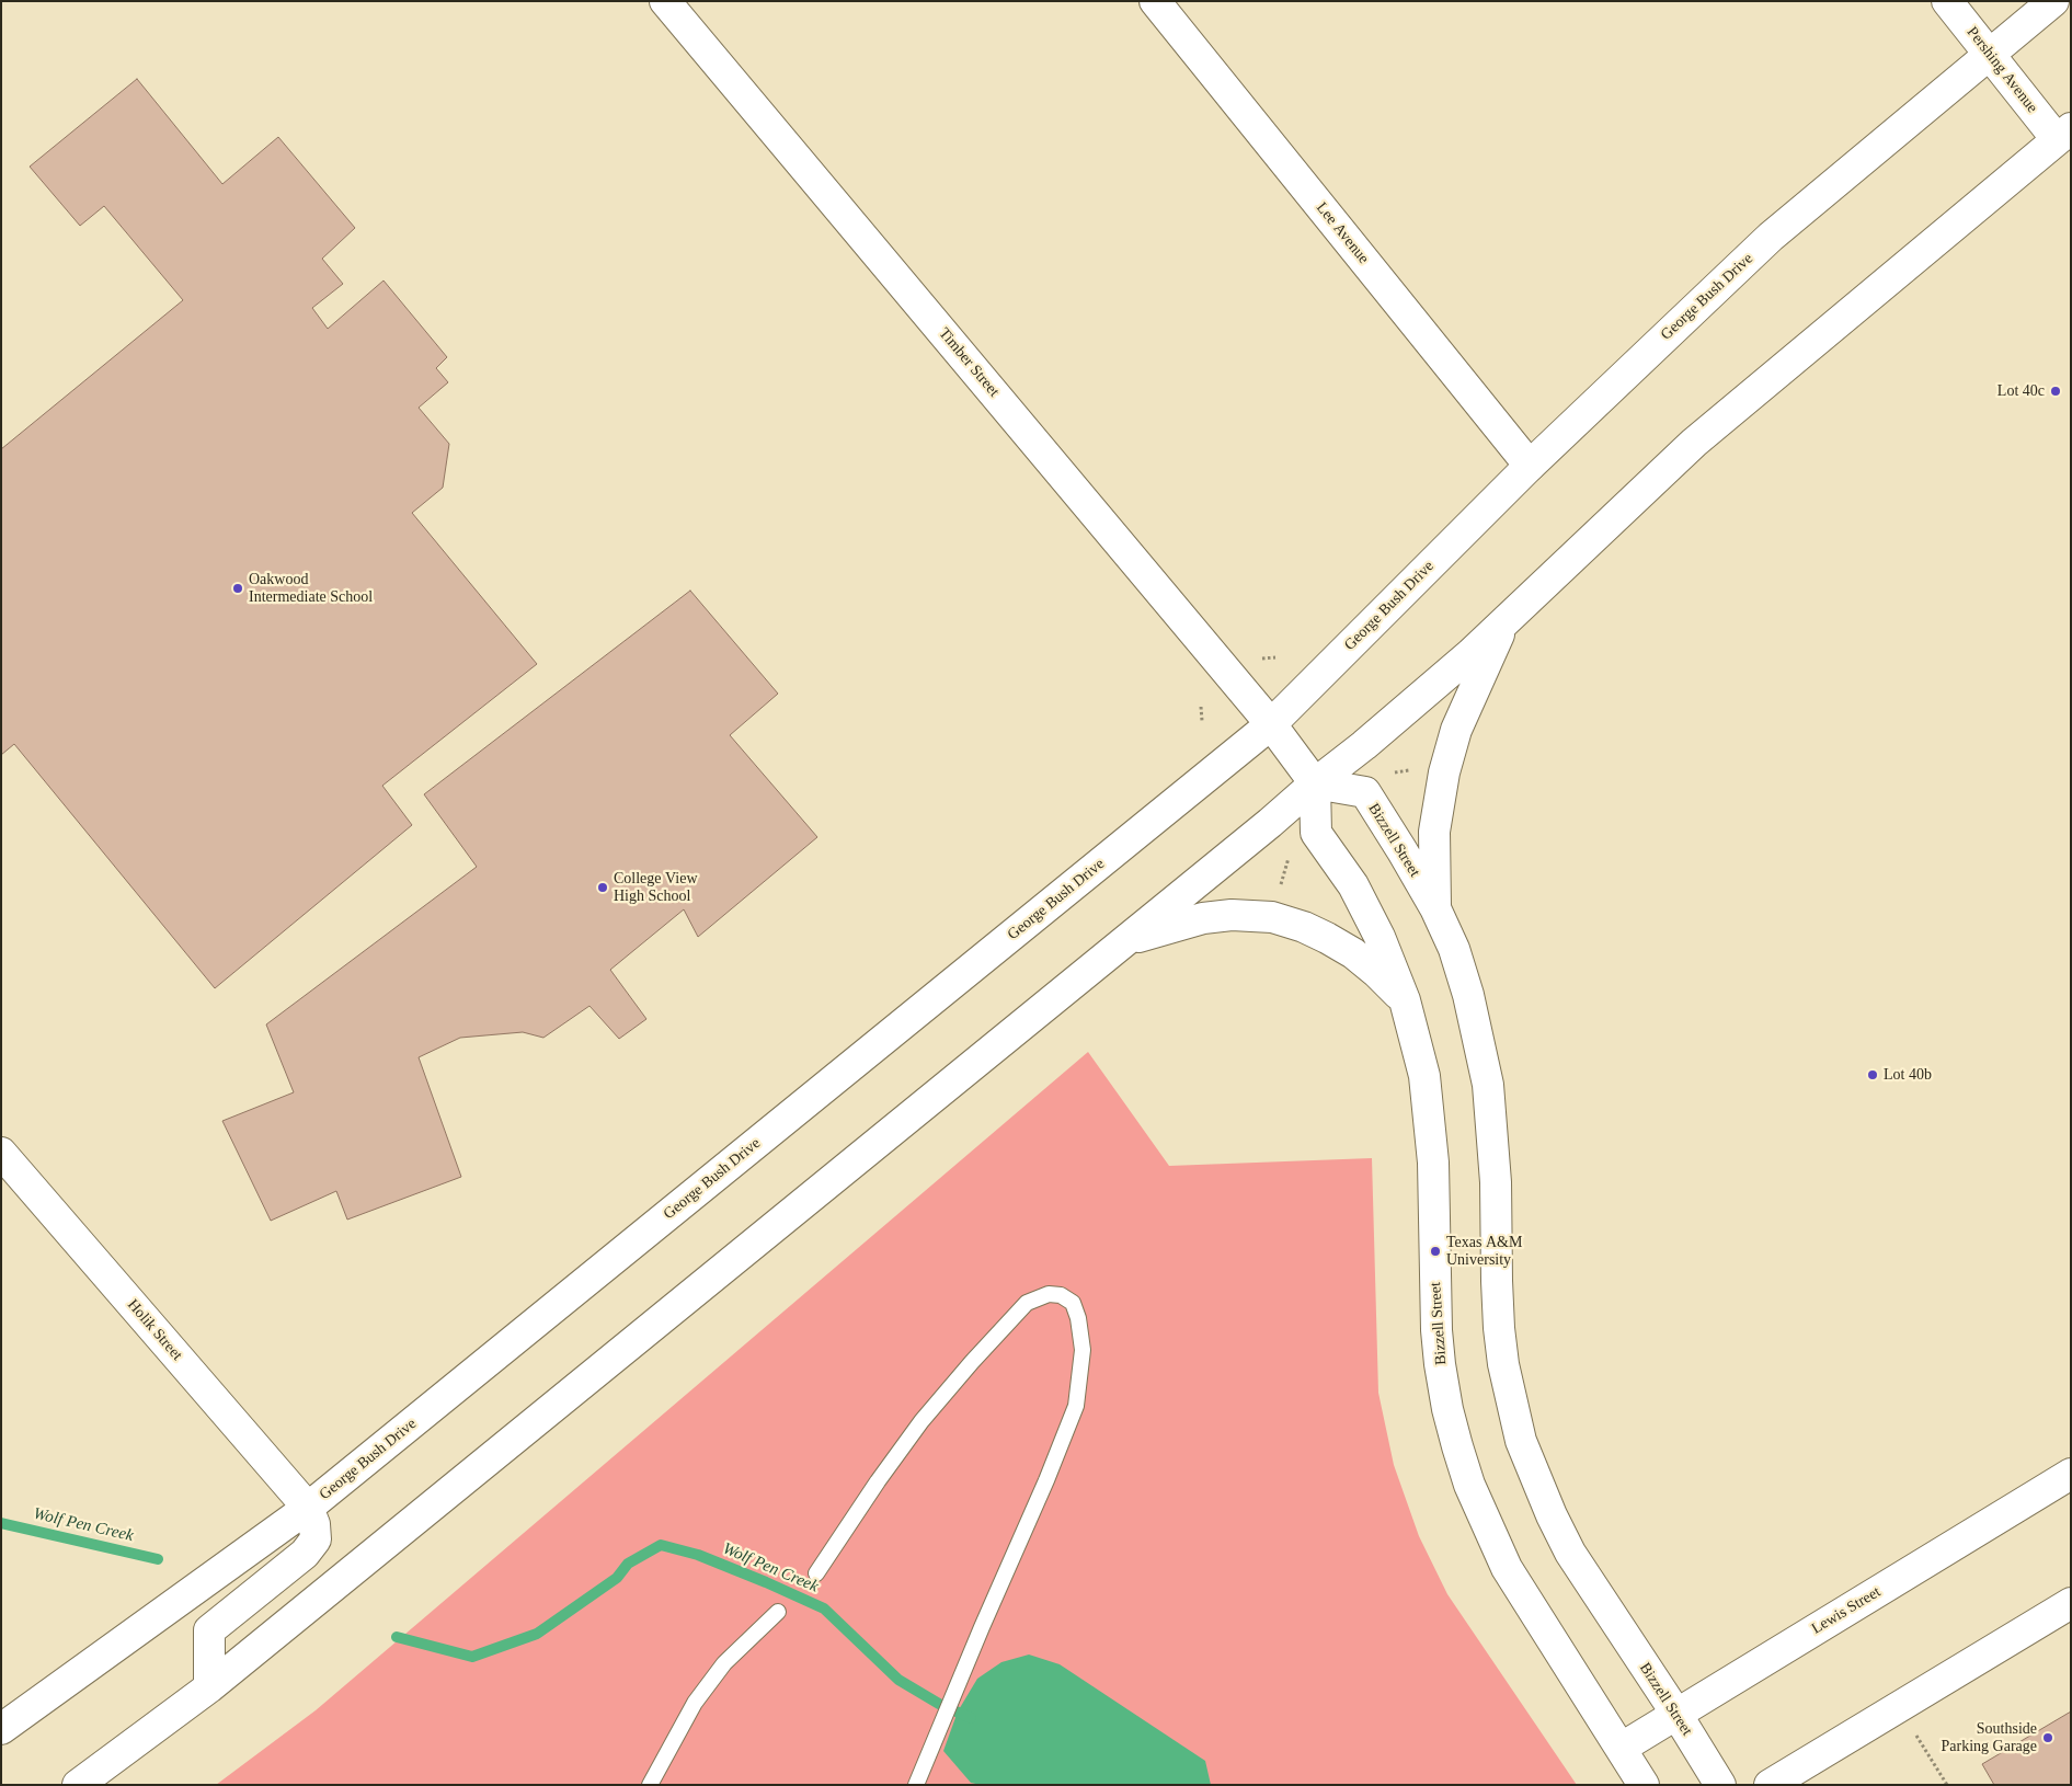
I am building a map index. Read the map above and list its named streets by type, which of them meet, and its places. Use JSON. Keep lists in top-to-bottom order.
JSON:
{
  "streets": {
    "main road": [
      "Pershing Avenue",
      "Lee Avenue",
      "George Bush Drive",
      "Timber Street",
      "Bizzell Street",
      "Holik Street",
      "Lewis Street"
    ]
  },
  "crossings": [
    ["Pershing Avenue", "George Bush Drive"],
    ["Lee Avenue", "George Bush Drive"],
    ["George Bush Drive", "Timber Street"],
    ["George Bush Drive", "Holik Street"],
    ["Timber Street", "Bizzell Street"],
    ["Bizzell Street", "Lewis Street"]
  ],
  "water": ["Wolf Pen Creek"],
  "places": [
    "Lot 40c",
    "Oakwood Intermediate School",
    "College View High School",
    "Lot 40b",
    "Texas A&M University",
    "Southside Parking Garage"
  ]
}
